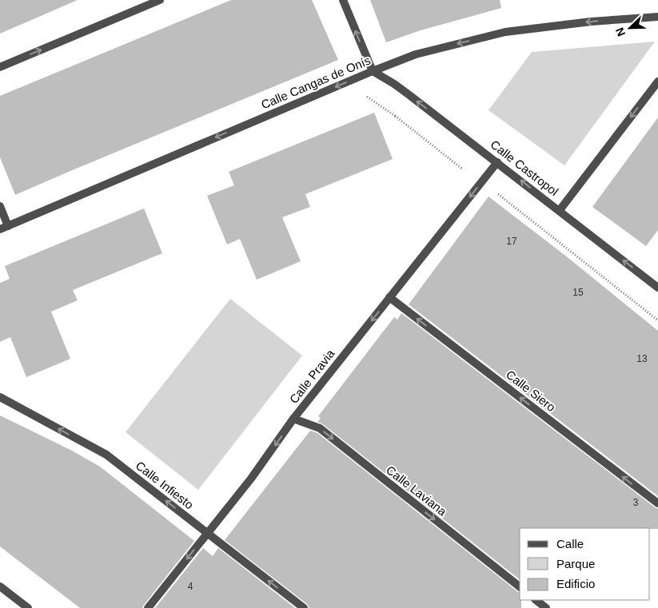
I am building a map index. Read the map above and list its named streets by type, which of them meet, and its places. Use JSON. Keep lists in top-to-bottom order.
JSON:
{
  "streets": {
    "street": [
      "Calle Cangas de Onís",
      "Calle Castropol",
      "Calle Pravia",
      "Calle Siero",
      "Calle Infiesto",
      "Calle Laviana"
    ]
  },
  "crossings": [
    ["Calle Cangas de Onís", "Calle Castropol"],
    ["Calle Castropol", "Calle Pravia"],
    ["Calle Pravia", "Calle Siero"],
    ["Calle Pravia", "Calle Infiesto"],
    ["Calle Pravia", "Calle Laviana"]
  ],
  "one_way": [
    "Calle Cangas de Onís",
    "Calle Castropol",
    "Calle Pravia",
    "Calle Siero",
    "Calle Infiesto",
    "Calle Laviana"
  ],
  "house_numbers": [
    "17",
    "15",
    "13",
    "3",
    "4"
  ],
  "legend": ["Calle", "Parque", "Edificio"],
  "north": "bottom left"
}
